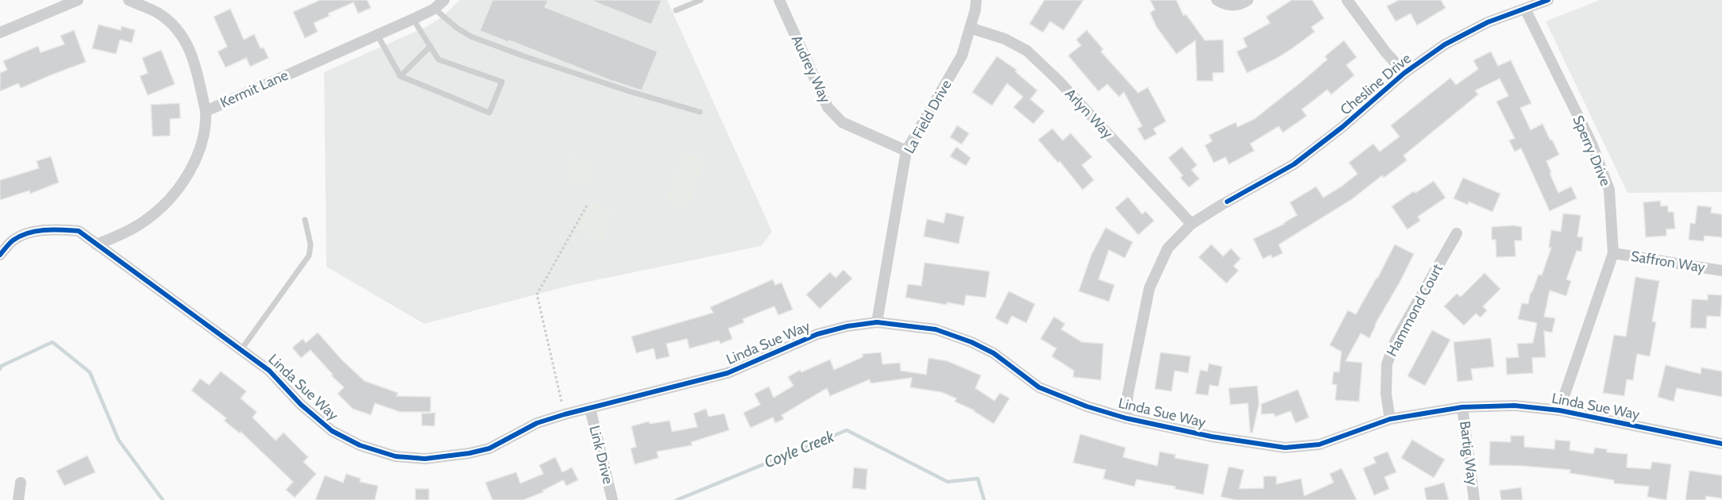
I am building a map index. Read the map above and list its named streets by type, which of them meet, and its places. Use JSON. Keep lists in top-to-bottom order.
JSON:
{
  "streets": {
    "street": [
      "Audrey Way",
      "Chesline Drive",
      "Kermit Lane",
      "Arlyn Way",
      "La Field Drive",
      "Sperry Drive",
      "Saffron Way",
      "Hammond Court",
      "Linda Sue Way",
      "Bartig Way",
      "Link Drive"
    ]
  },
  "crossings": [
    ["Audrey Way", "La Field Drive"],
    ["Chesline Drive", "Arlyn Way"],
    ["Chesline Drive", "Sperry Drive"],
    ["Chesline Drive", "Linda Sue Way"],
    ["Kermit Lane", "Linda Sue Way"],
    ["Arlyn Way", "La Field Drive"],
    ["La Field Drive", "Linda Sue Way"],
    ["Sperry Drive", "Saffron Way"],
    ["Sperry Drive", "Linda Sue Way"],
    ["Hammond Court", "Linda Sue Way"],
    ["Linda Sue Way", "Bartig Way"],
    ["Linda Sue Way", "Link Drive"]
  ],
  "water": ["Coyle Creek"]
}
